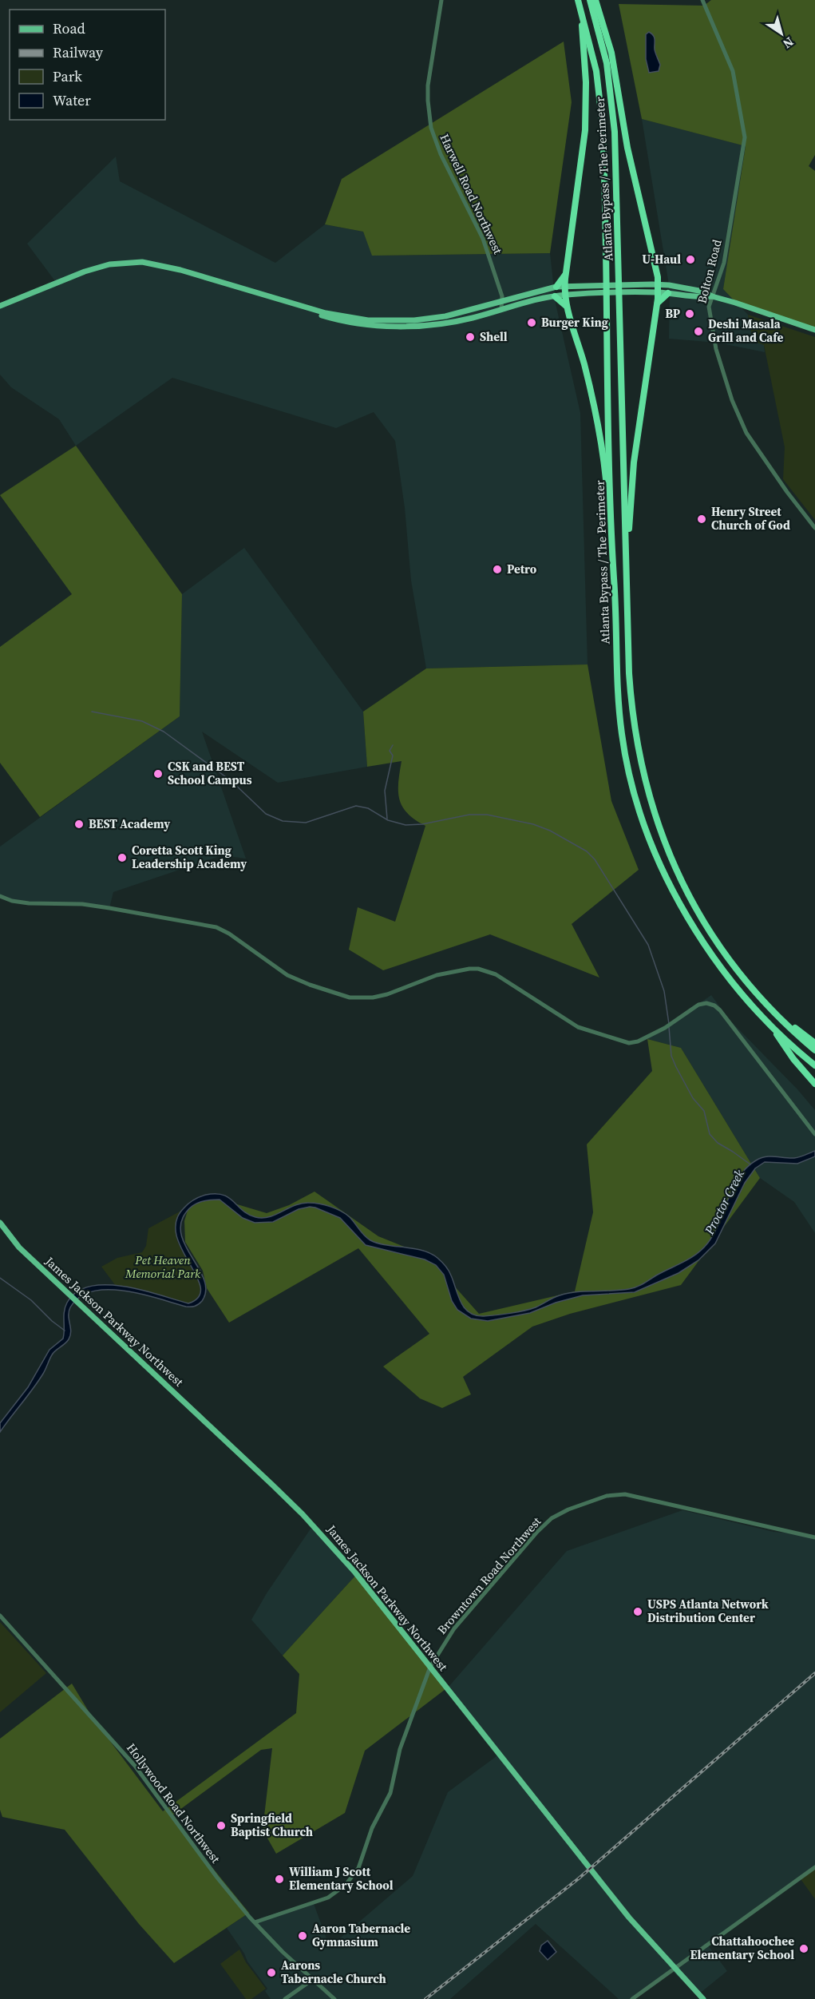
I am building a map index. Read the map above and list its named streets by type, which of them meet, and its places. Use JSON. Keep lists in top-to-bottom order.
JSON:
{
  "streets": {
    "highway": ["Atlanta Bypass / The Perimeter"],
    "main road": ["James Jackson Parkway Northwest"],
    "street": [
      "Harwell Road Northwest",
      "Bolton Road",
      "Browntown Road Northwest",
      "Hollywood Road Northwest"
    ]
  },
  "crossings": [
    ["James Jackson Parkway Northwest", "Browntown Road Northwest"],
    ["Browntown Road Northwest", "Hollywood Road Northwest"]
  ],
  "water": ["Proctor Creek"],
  "parks": ["Pet Heaven Memorial Park"],
  "places": [
    "U-Haul",
    "BP",
    "Burger King",
    "Deshi Masala Grill and Cafe",
    "Shell",
    "Henry Street Church of God",
    "Petro",
    "CSK and BEST School Campus",
    "BEST Academy",
    "Coretta Scott King Leadership Academy",
    "USPS Atlanta Network Distribution Center",
    "Springfield Baptist Church",
    "William J Scott Elementary School",
    "Aaron Tabernacle Gymnasium",
    "Chattahoochee Elementary School",
    "Aarons Tabernacle Church"
  ],
  "legend": [
    "Road",
    "Railway",
    "Park",
    "Water"
  ],
  "north": "bottom right"
}
